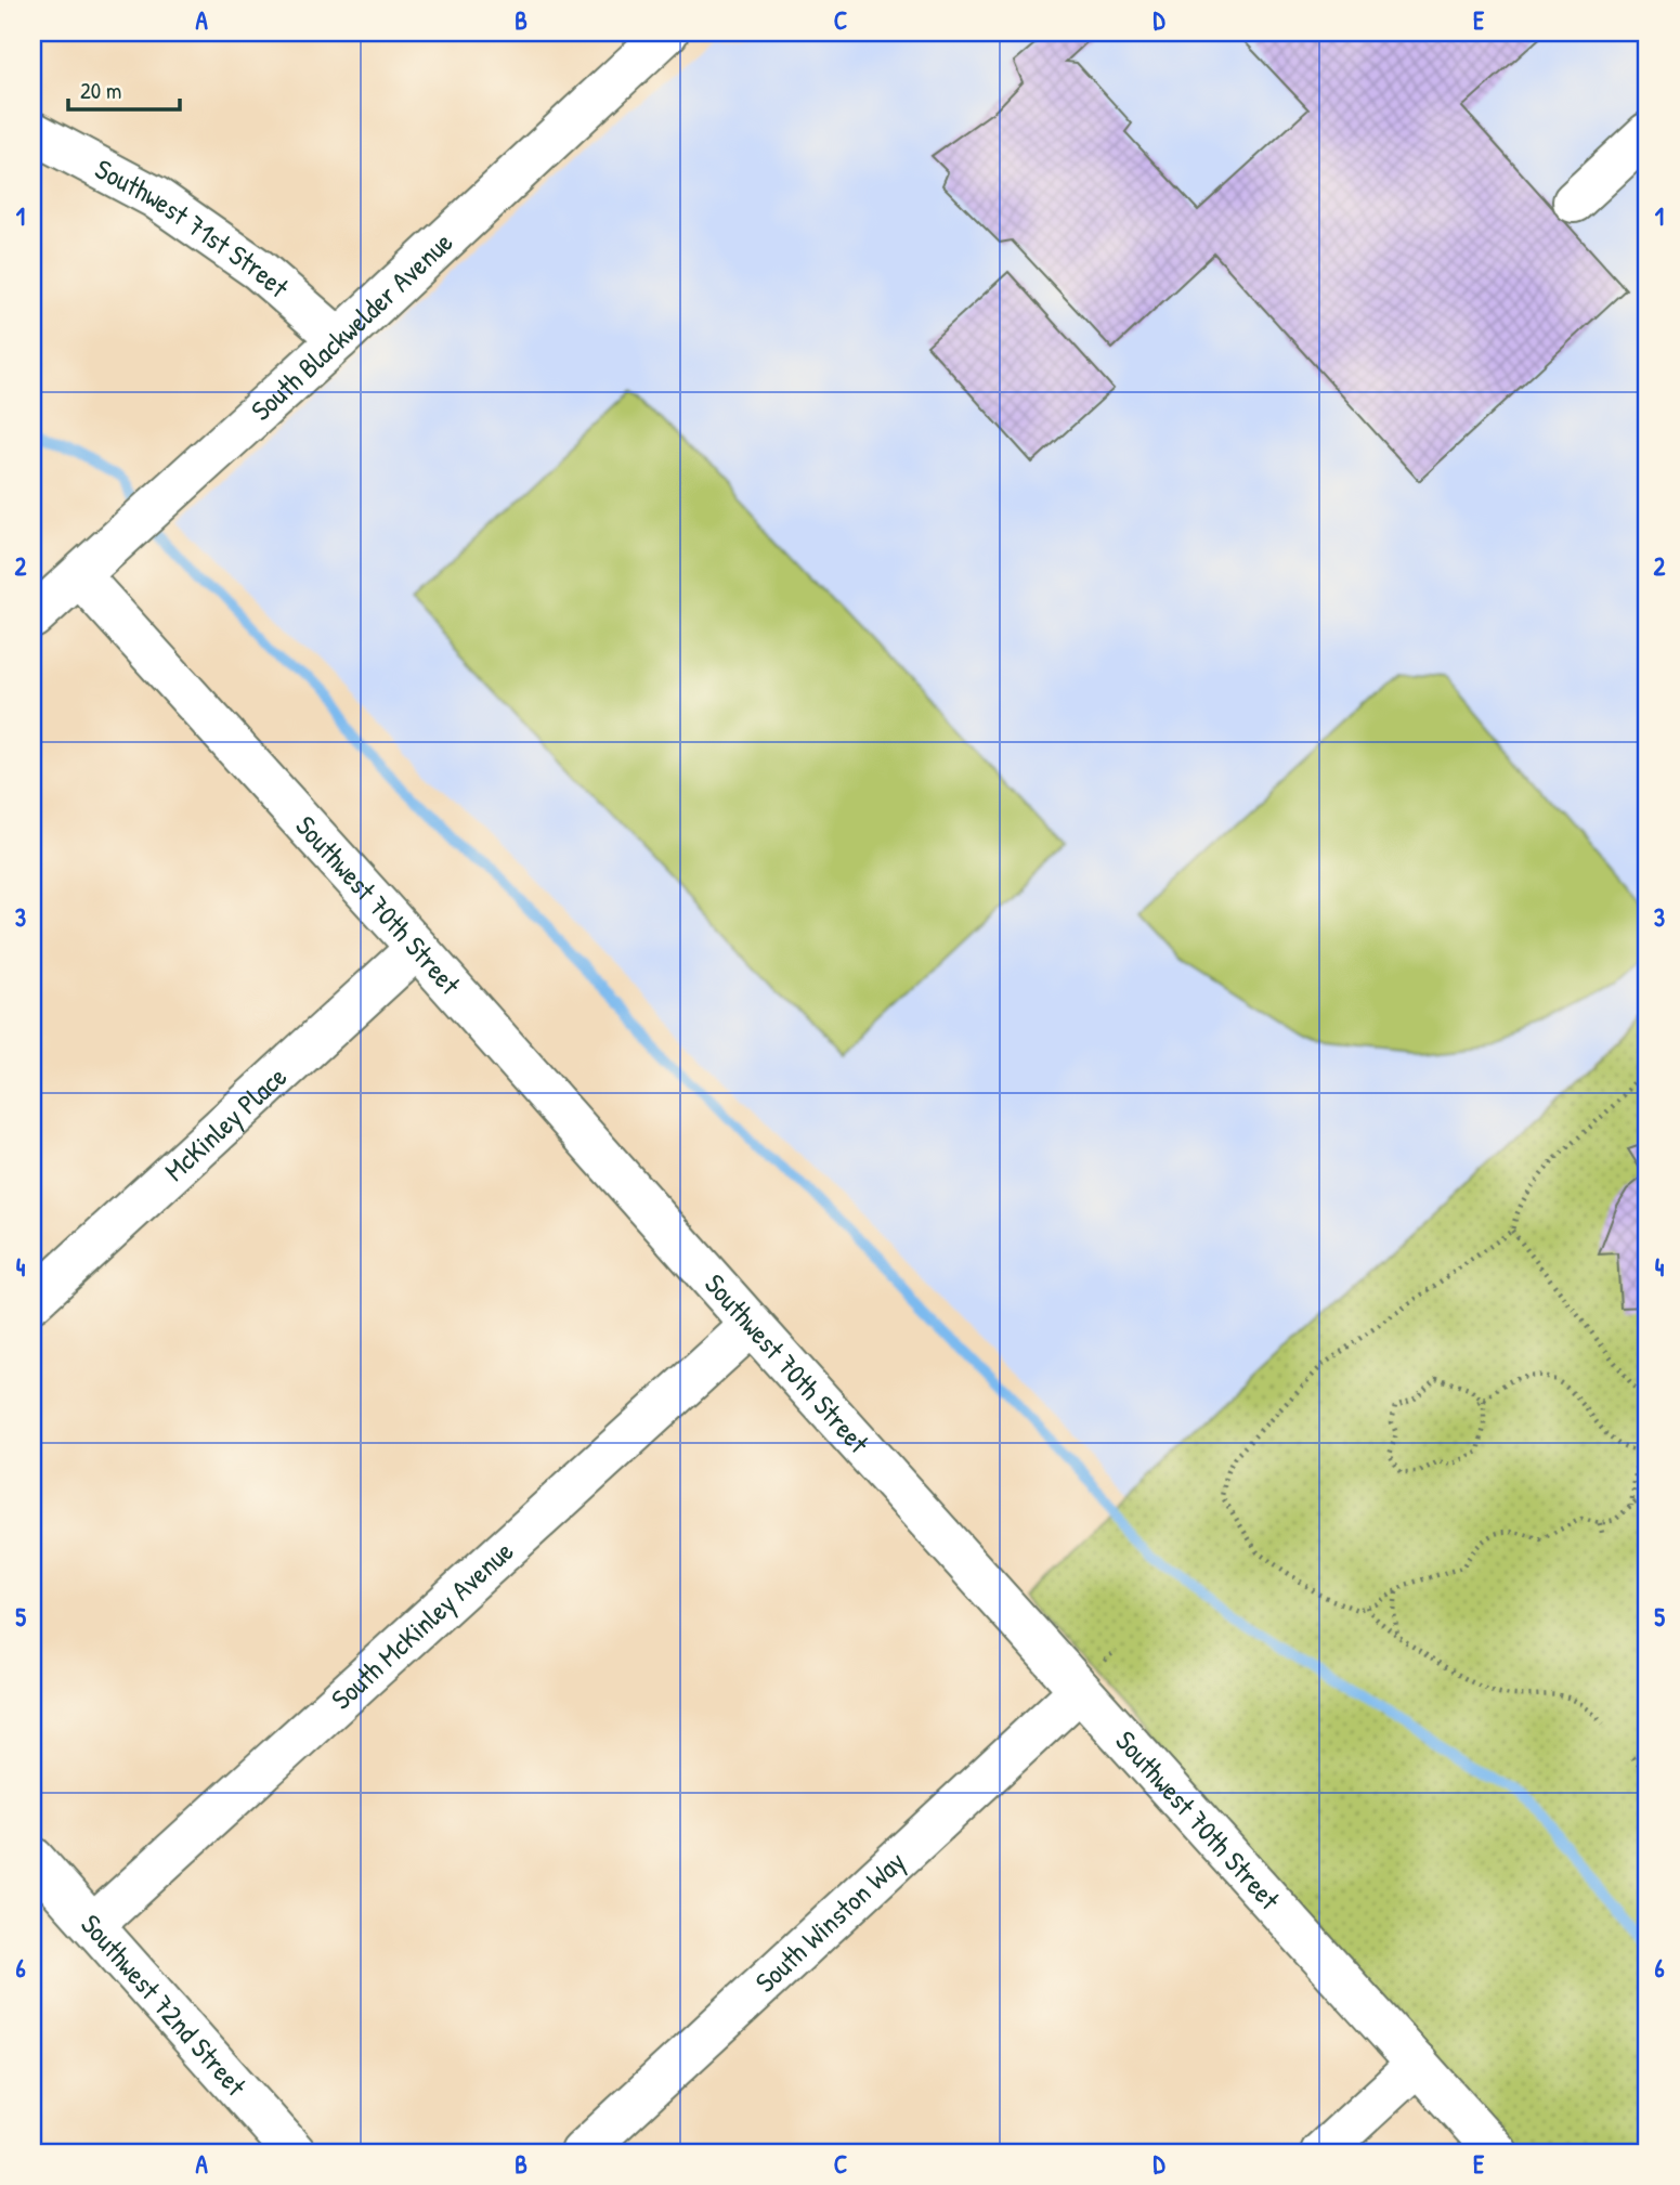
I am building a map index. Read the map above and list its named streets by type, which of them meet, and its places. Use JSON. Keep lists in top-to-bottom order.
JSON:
{
  "streets": {
    "street": [
      "Southwest 71st Street",
      "South Blackwelder Avenue",
      "Southwest 70th Street",
      "McKinley Place",
      "South McKinley Avenue",
      "South Winston Way",
      "Southwest 72nd Street"
    ]
  },
  "crossings": [
    ["Southwest 71st Street", "South Blackwelder Avenue"],
    ["South Blackwelder Avenue", "Southwest 70th Street"],
    ["Southwest 70th Street", "McKinley Place"],
    ["Southwest 70th Street", "South McKinley Avenue"],
    ["Southwest 70th Street", "South Winston Way"],
    ["South McKinley Avenue", "Southwest 72nd Street"]
  ],
  "scale_bar": "20 m",
  "grid": {
    "columns": [
      "A",
      "B",
      "C",
      "D",
      "E"
    ],
    "rows": [
      "1",
      "2",
      "3",
      "4",
      "5",
      "6"
    ]
  }
}
